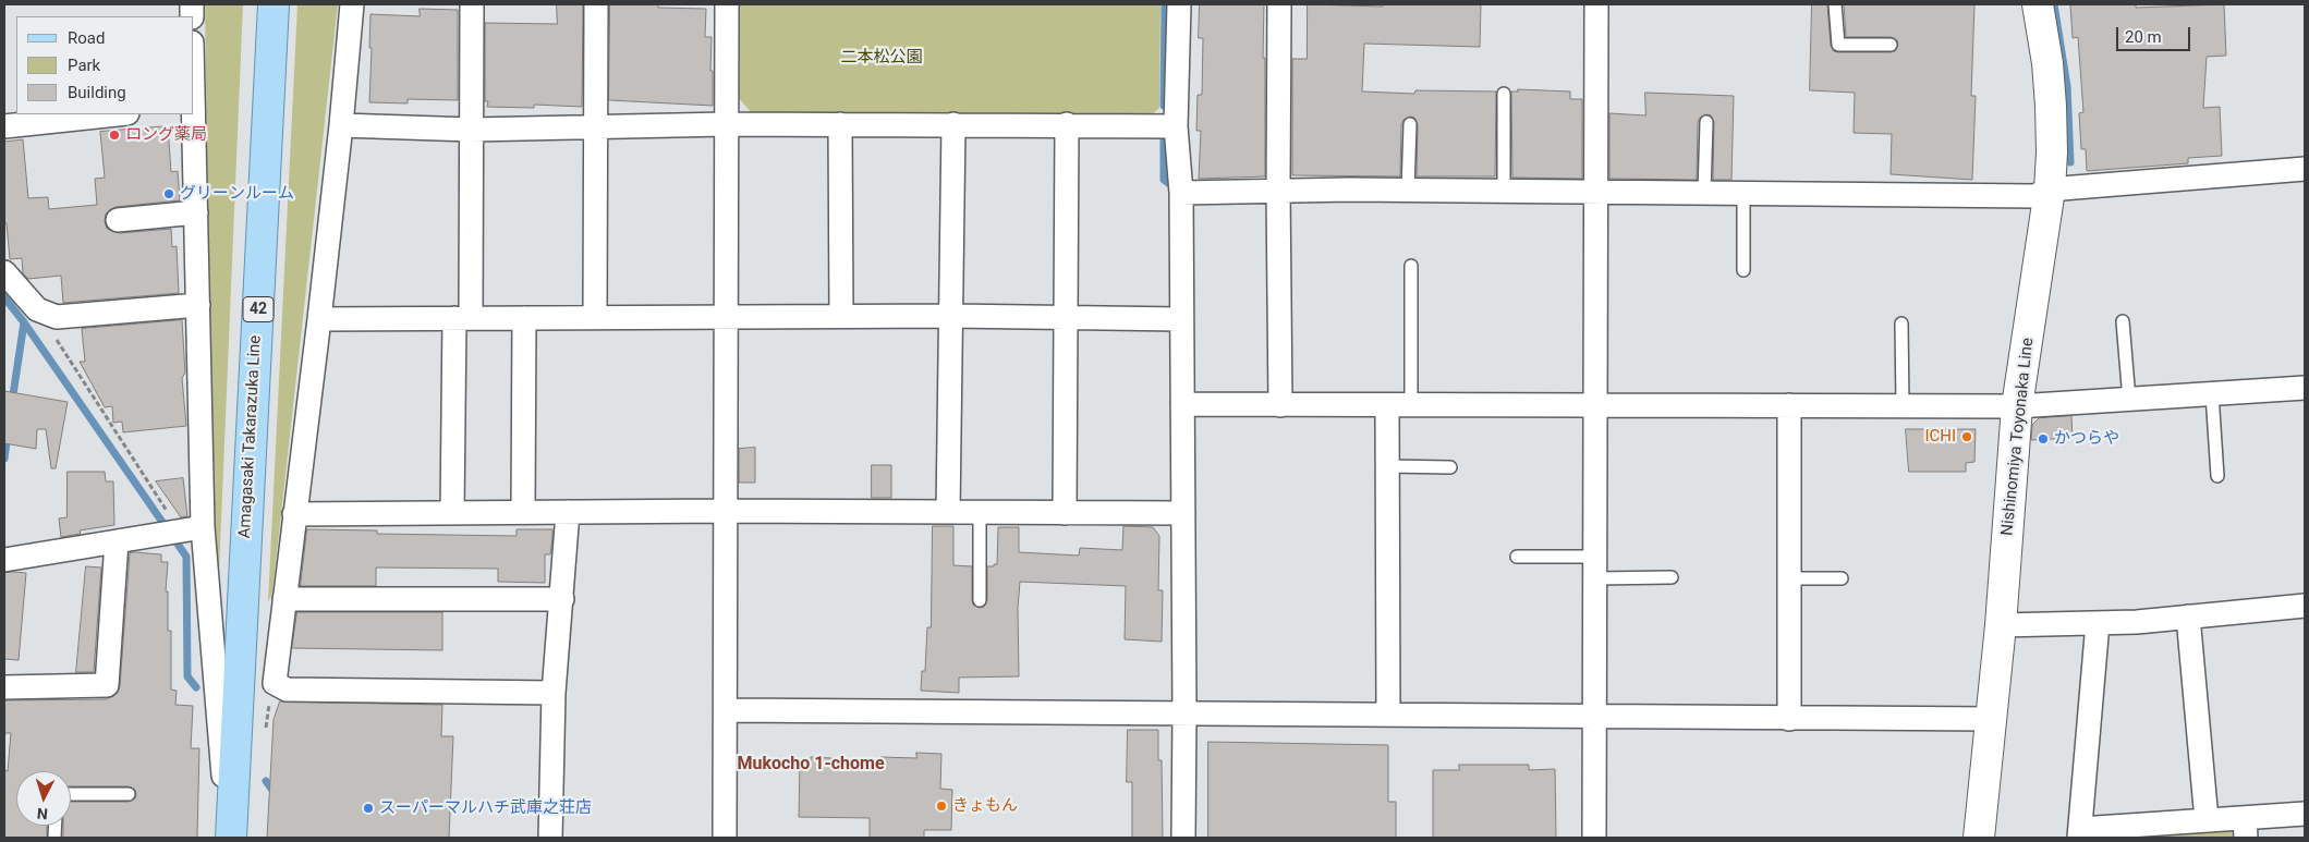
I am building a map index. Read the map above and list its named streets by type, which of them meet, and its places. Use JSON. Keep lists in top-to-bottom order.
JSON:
{
  "streets": {
    "main road": ["42", "Amagasaki Takarazuka Line", "Nishinomiya Toyonaka Line"]
  },
  "districts": ["Mukocho 1-chome"],
  "parks": ["二本松公園"],
  "places": [
    "ロング薬局",
    "グリーンルーム",
    "ICHI",
    "かつらや",
    "きょもん",
    "スーパーマルハチ武庫之荘店"
  ],
  "legend": ["Road", "Park", "Building"],
  "scale_bar": "20 m",
  "north": "bottom"
}
